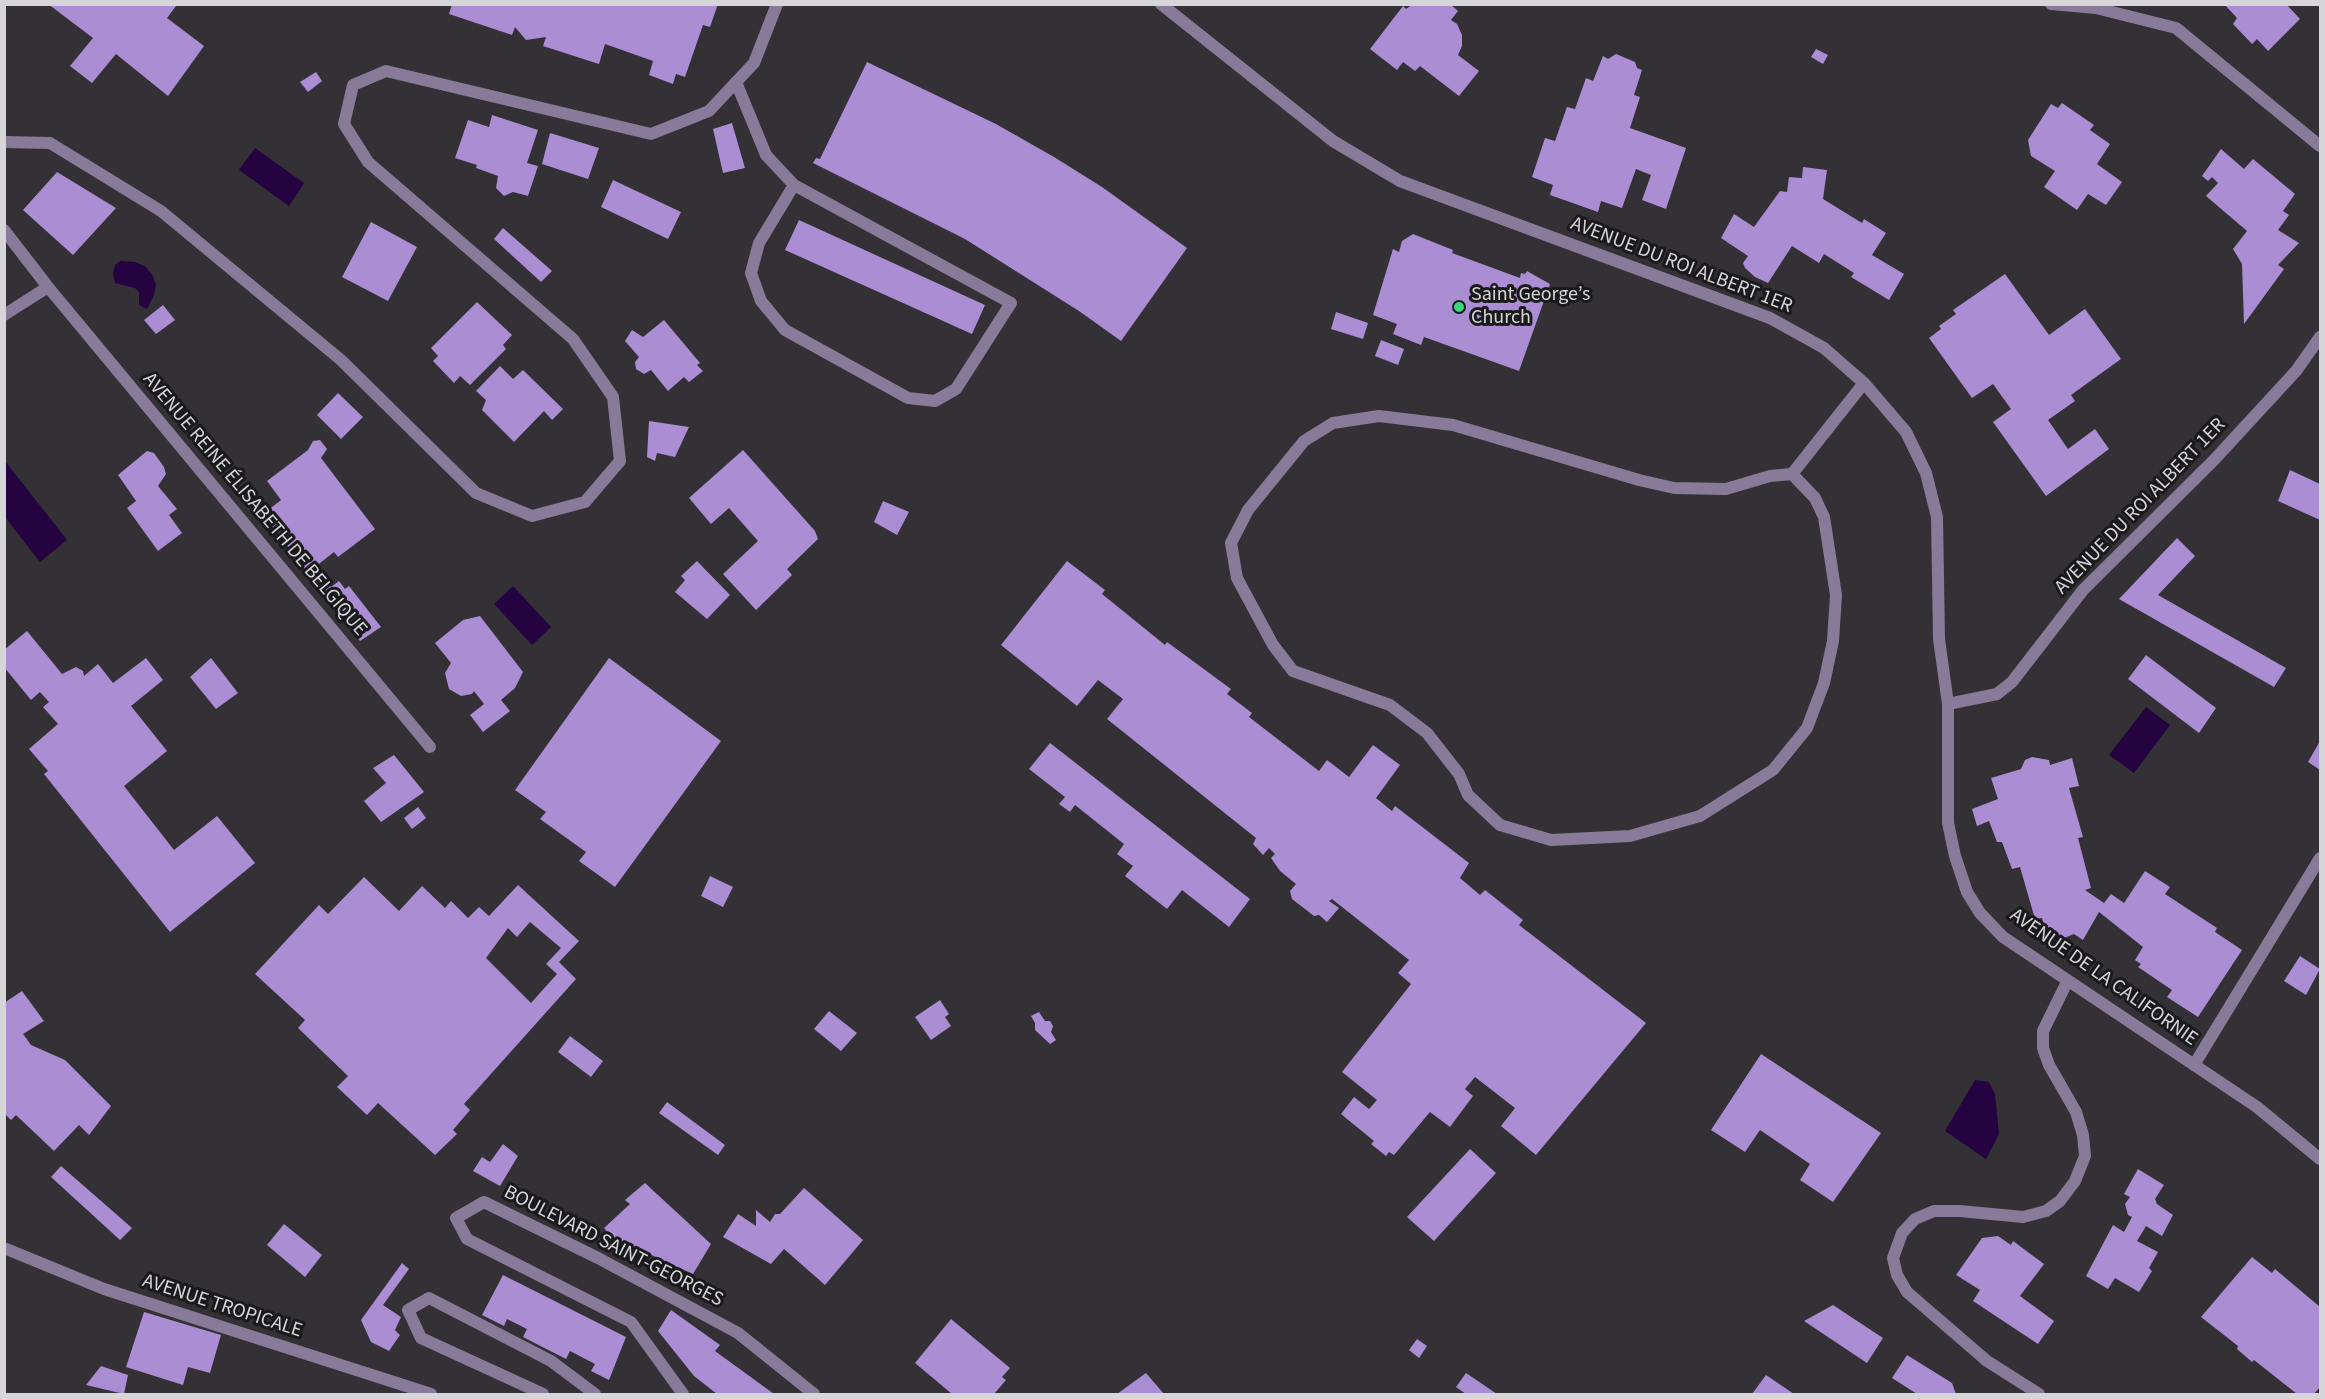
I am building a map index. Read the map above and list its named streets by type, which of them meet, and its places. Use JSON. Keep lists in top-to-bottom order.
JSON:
{
  "streets": {
    "street": [
      "AVENUE DU ROI ALBERT 1ER",
      "AVENUE REINE ÉLISABETH DE BELGIQUE",
      "AVENUE DE LA CALIFORNIE",
      "BOULEVARD SAINT-GEORGES",
      "AVENUE TROPICALE"
    ]
  },
  "crossings": [
    ["AVENUE DU ROI ALBERT 1ER", "AVENUE DE LA CALIFORNIE"]
  ],
  "places": ["Saint George’s Church"]
}
